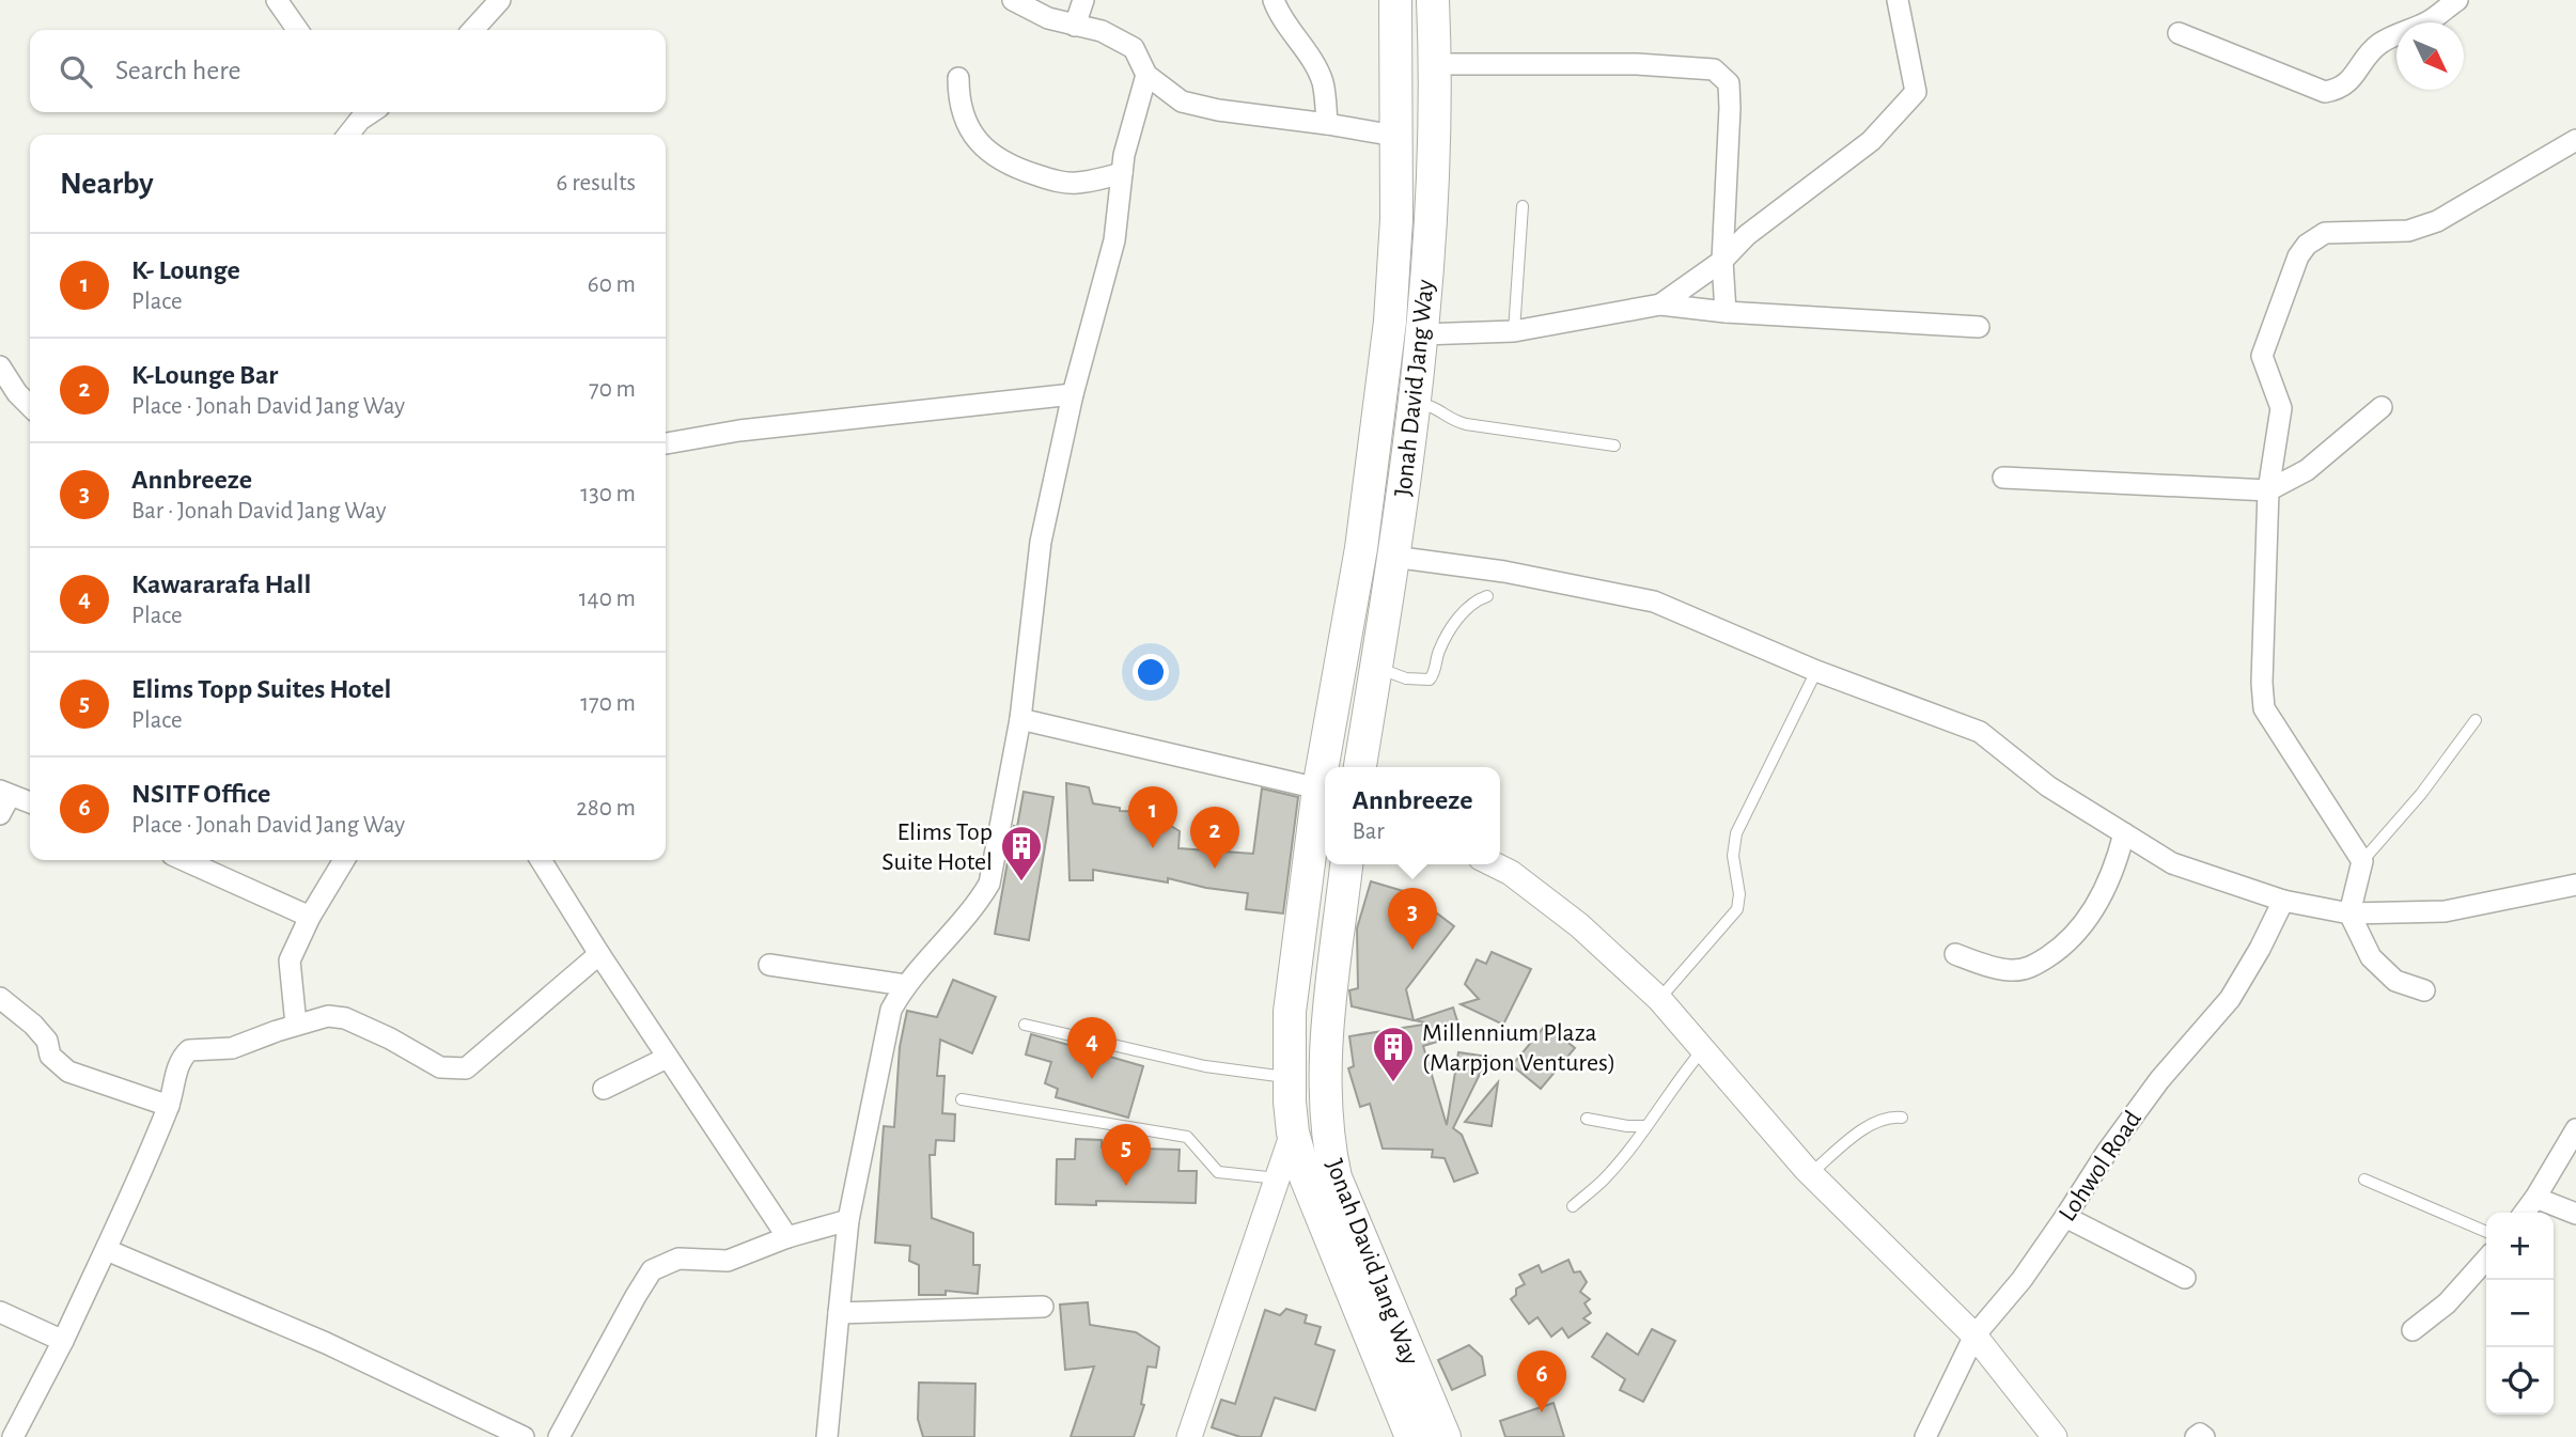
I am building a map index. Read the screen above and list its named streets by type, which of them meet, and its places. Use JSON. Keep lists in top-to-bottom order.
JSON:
{
  "streets": {
    "main road": ["Jonah David Jang Way"],
    "street": ["Lohwol Road"]
  },
  "places": {
    "building": ["Elims Top Suite Hotel", "Millennium Plaza (Marpjon Ventures)"]
  },
  "north": "bottom right",
  "page": {
    "search": "Search here",
    "heading": ["Nearby", "6 results"],
    "list": [
      {
        "mark": "1",
        "name": "K- Lounge",
        "note": "Place",
        "value": "60 m"
      },
      {
        "mark": "2",
        "name": "K-Lounge Bar",
        "note": "Place · Jonah David Jang Way",
        "value": "70 m"
      },
      {
        "mark": "3",
        "name": "Annbreeze",
        "note": "Bar · Jonah David Jang Way",
        "value": "130 m"
      },
      {
        "mark": "4",
        "name": "Kawararafa Hall",
        "note": "Place",
        "value": "140 m"
      },
      {
        "mark": "5",
        "name": "Elims Topp Suites Hotel",
        "note": "Place",
        "value": "170 m"
      },
      {
        "mark": "6",
        "name": "NSITF Office",
        "note": "Place · Jonah David Jang Way",
        "value": "280 m"
      }
    ],
    "popup": ["Annbreeze", "Bar"],
    "pins": [
      "1",
      "2",
      "3",
      "4",
      "5",
      "6"
    ],
    "map_buttons": ["+", "−"]
  }
}
